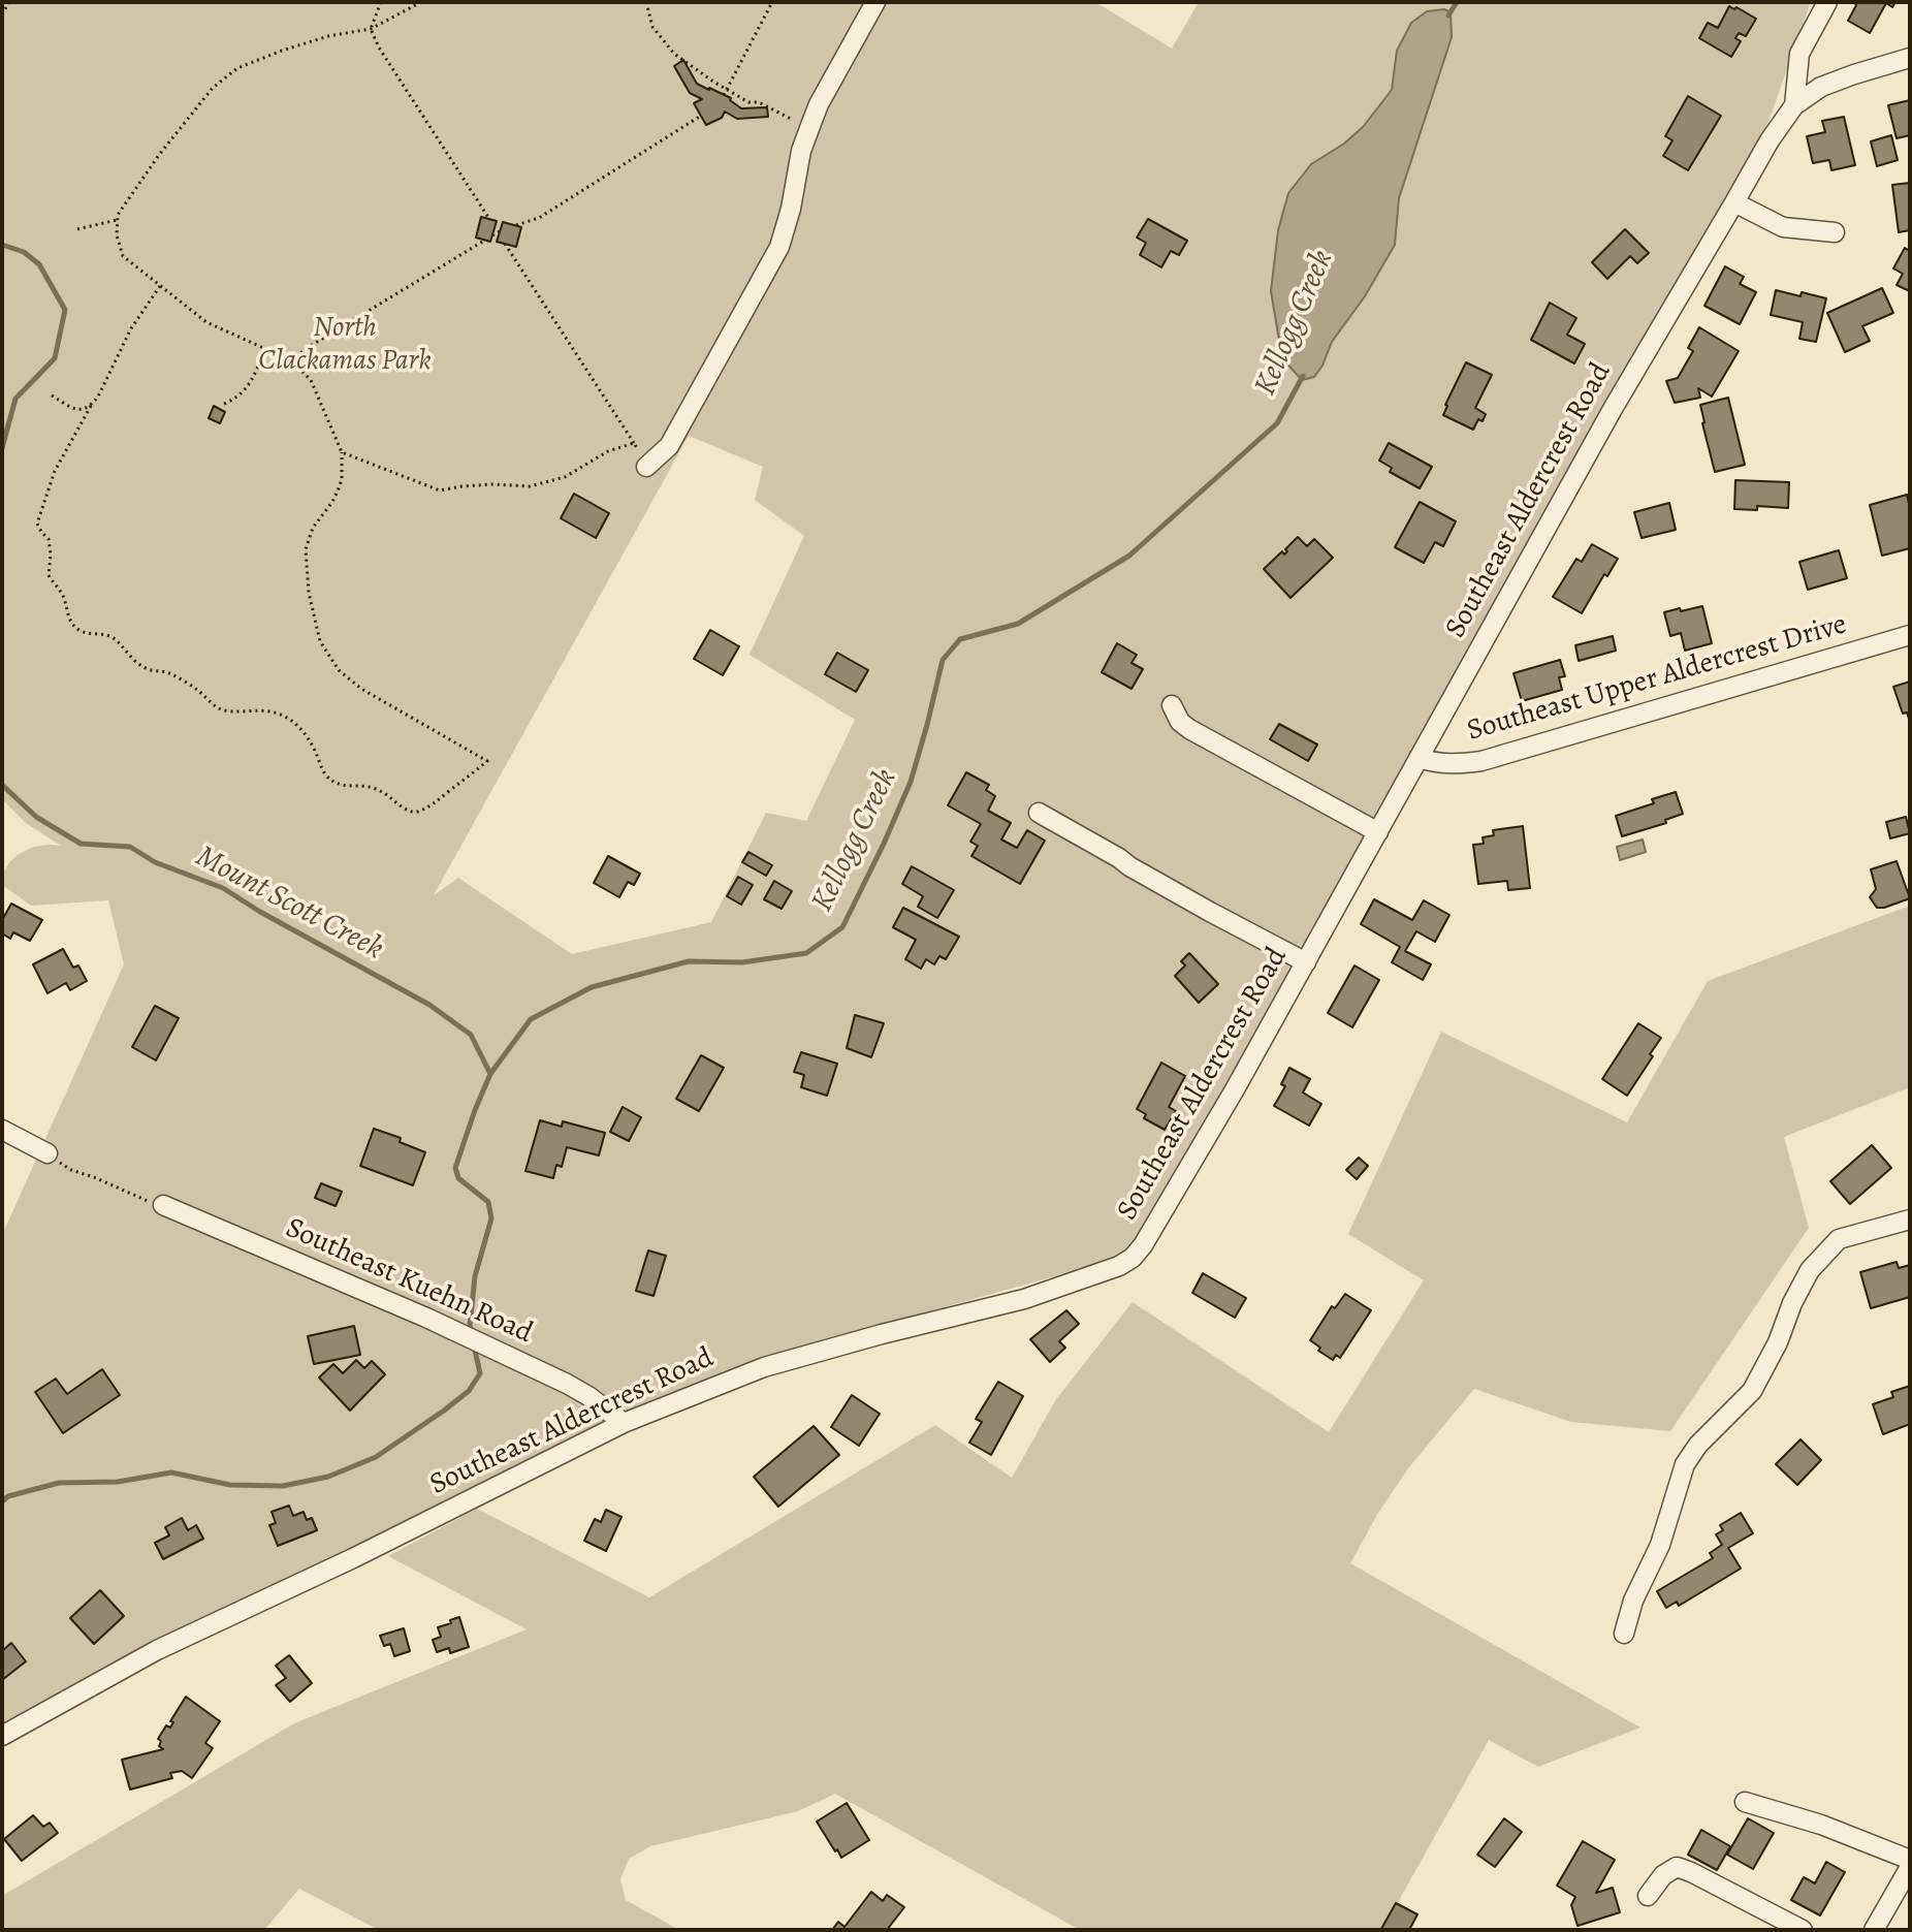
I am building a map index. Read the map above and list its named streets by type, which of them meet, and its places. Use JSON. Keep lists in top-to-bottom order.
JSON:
{
  "streets": {
    "street": ["Southeast Aldercrest Road", "Southeast Upper Aldercrest Drive", "Southeast Kuehn Road"]
  },
  "crossings": [
    ["Southeast Aldercrest Road", "Southeast Upper Aldercrest Drive"],
    ["Southeast Aldercrest Road", "Southeast Kuehn Road"]
  ],
  "water": ["Kellogg Creek", "Mount Scott Creek"],
  "parks": ["North Clackamas Park"]
}
